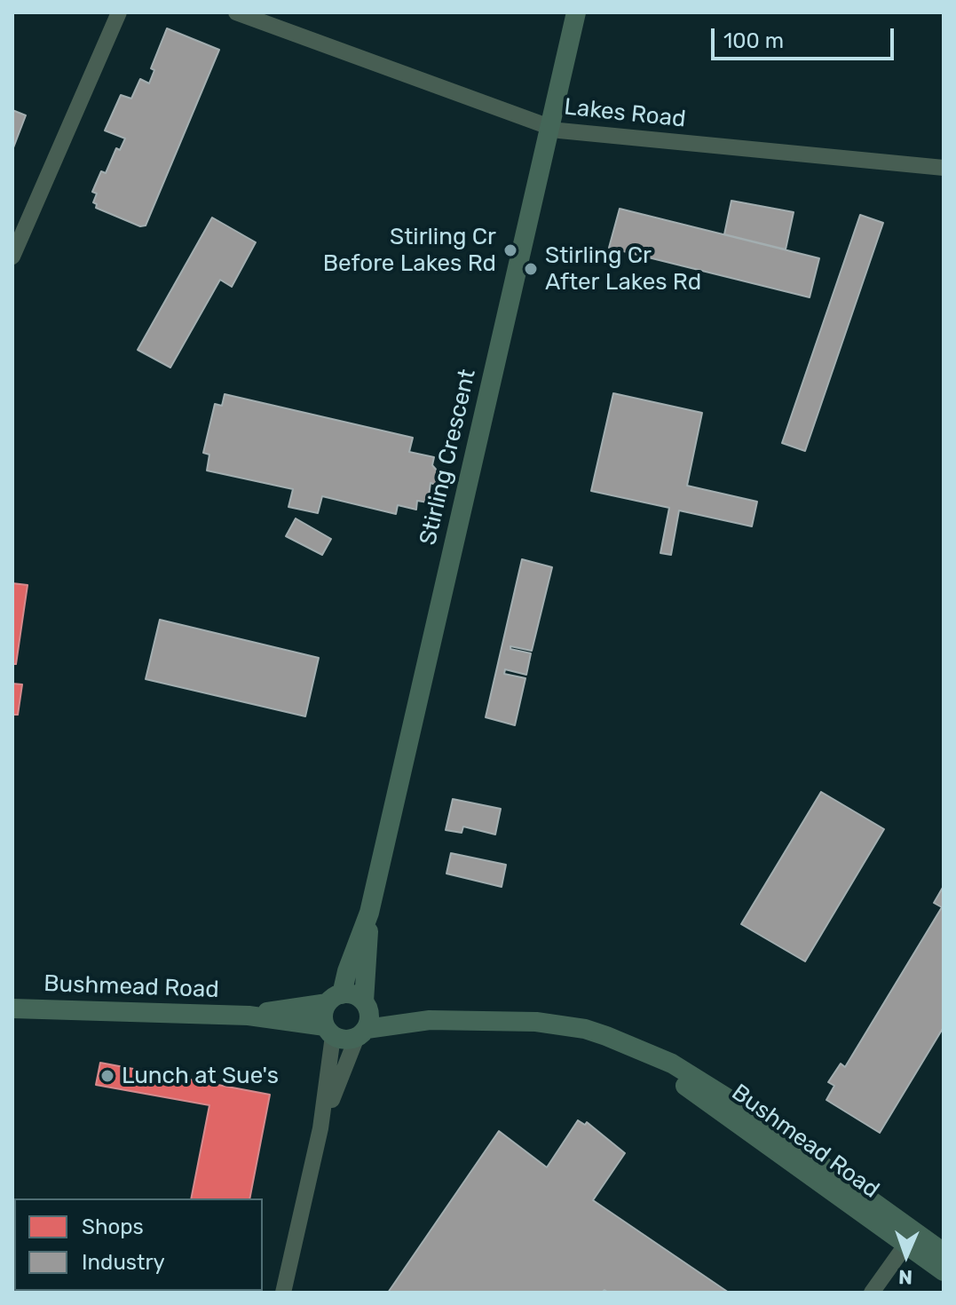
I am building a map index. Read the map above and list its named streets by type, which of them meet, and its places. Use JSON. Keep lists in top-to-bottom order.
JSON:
{
  "streets": {
    "main road": ["Stirling Crescent", "Bushmead Road"],
    "street": ["Lakes Road"]
  },
  "crossings": [
    ["Lakes Road", "Stirling Crescent"],
    ["Stirling Crescent", "Bushmead Road"]
  ],
  "places": ["Stirling Cr Before Lakes Rd", "Stirling Cr After Lakes Rd", "Lunch at Sue's"],
  "legend": ["Shops", "Industry"],
  "scale_bar": "100 m",
  "north": "bottom"
}
